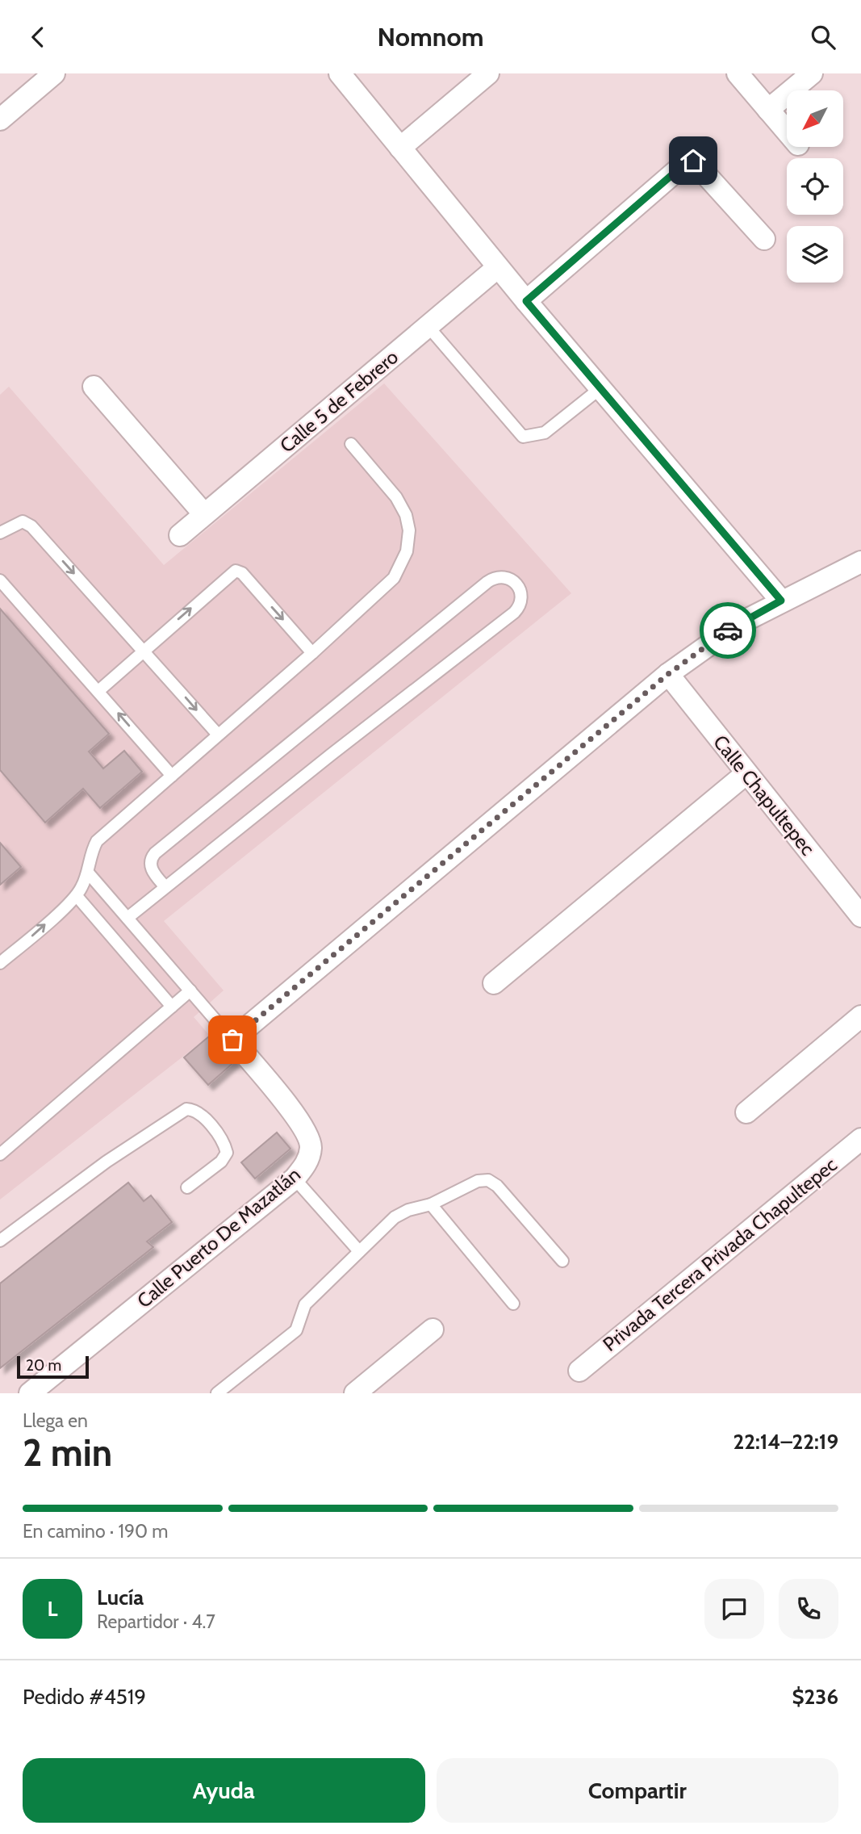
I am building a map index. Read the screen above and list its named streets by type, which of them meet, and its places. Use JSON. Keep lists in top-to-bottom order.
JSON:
{
  "streets": {
    "street": [
      "Calle 5 de Febrero",
      "Calle Chapultepec",
      "Calle Puerto De Mazatlán",
      "Privada Tercera Privada Chapultepec"
    ]
  },
  "scale_bar": "20 m",
  "north": "bottom left",
  "page": {
    "header": "Nomnom",
    "scale": "20 m",
    "heading": ["2 min", "Llega en", "22:14–22:19"],
    "panel": [
      "Lucía",
      "Repartidor · 4.7",
      "Pedido #4519",
      "$236"
    ],
    "bar": "En camino · 190 m",
    "round": "L",
    "buttons": ["Ayuda", "Compartir"]
  }
}
